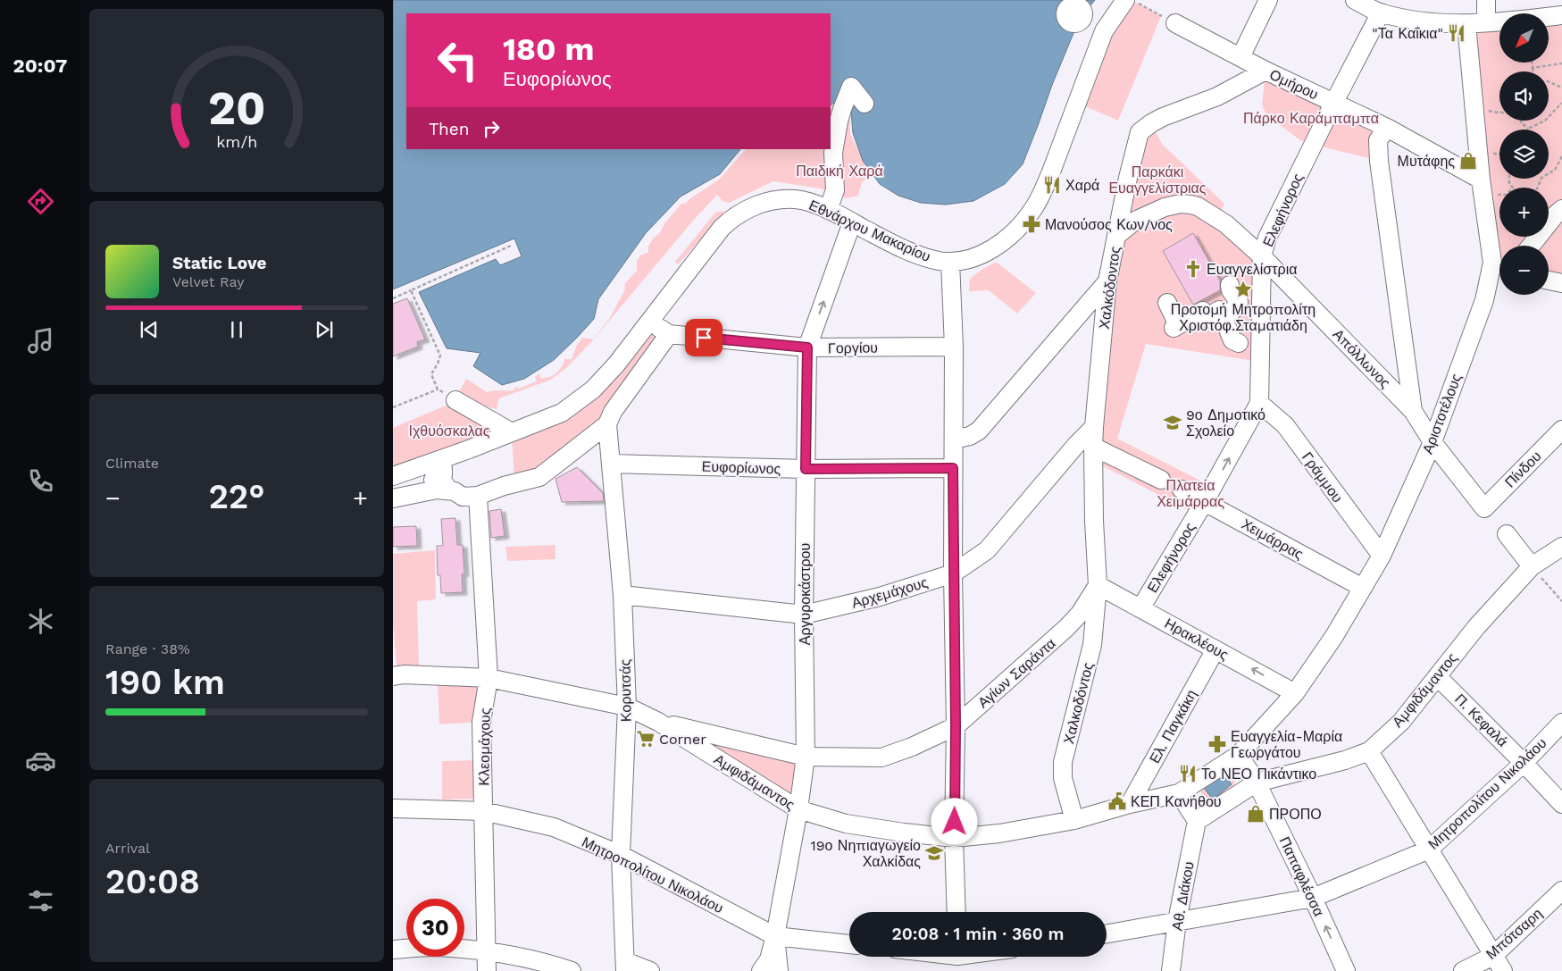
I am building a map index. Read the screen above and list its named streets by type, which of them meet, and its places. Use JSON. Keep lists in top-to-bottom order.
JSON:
{
  "streets": {
    "street": [
      "Ομήρου",
      "Ελεφήνορος",
      "Εθνάρχου Μακαρίου",
      "Χαλκόδοντος",
      "Γοργίου",
      "Απόλλωνος",
      "Αριστοτέλους",
      "Ευφορίωνος",
      "Πίνδου",
      "Γράμμου",
      "Χειμάρρας",
      "Αρχεμάχους",
      "Αργυροκάστρου",
      "Ηρακλέους",
      "Αγίων Σαράντα",
      "Αμφιδάμαντος",
      "Κορυτσάς",
      "Χαλκοδόντος",
      "Π. Κεφαλά",
      "Ελ. Παγκάκη",
      "Κλεομάχους",
      "Μητροπολίτου Νικολάου",
      "Παπαφλέσσα",
      "Αθ. Διάκου",
      "Μπότσαρη"
    ]
  },
  "crossings": [
    ["Ομήρου", "Ελεφήνορος"],
    ["Ομήρου", "Χαλκόδοντος"],
    ["Ομήρου", "Αριστοτέλους"],
    ["Ελεφήνορος", "Απόλλωνος"],
    ["Ελεφήνορος", "Γράμμου"],
    ["Ελεφήνορος", "Χειμάρρας"],
    ["Ελεφήνορος", "Ηρακλέους"],
    ["Εθνάρχου Μακαρίου", "Γοργίου"],
    ["Εθνάρχου Μακαρίου", "Αργυροκάστρου"],
    ["Χαλκόδοντος", "Απόλλωνος"],
    ["Χαλκόδοντος", "Χειμάρρας"],
    ["Χαλκόδοντος", "Αρχεμάχους"],
    ["Χαλκόδοντος", "Ηρακλέους"],
    ["Χαλκόδοντος", "Αγίων Σαράντα"],
    ["Χαλκόδοντος", "Χαλκοδόντος"],
    ["Γοργίου", "Αργυροκάστρου"],
    ["Απόλλωνος", "Αριστοτέλους"],
    ["Απόλλωνος", "Πίνδου"],
    ["Αριστοτέλους", "Γράμμου"],
    ["Αριστοτέλους", "Χειμάρρας"],
    ["Αριστοτέλους", "Ηρακλέους"],
    ["Αριστοτέλους", "Αμφιδάμαντος"],
    ["Αριστοτέλους", "Παπαφλέσσα"],
    ["Ευφορίωνος", "Αργυροκάστρου"],
    ["Ευφορίωνος", "Κορυτσάς"],
    ["Αρχεμάχους", "Αργυροκάστρου"],
    ["Αρχεμάχους", "Κορυτσάς"],
    ["Αργυροκάστρου", "Αγίων Σαράντα"],
    ["Αργυροκάστρου", "Αμφιδάμαντος"],
    ["Αργυροκάστρου", "Μητροπολίτου Νικολάου"],
    ["Ηρακλέους", "Αγίων Σαράντα"],
    ["Ηρακλέους", "Χαλκοδόντος"],
    ["Ηρακλέους", "Ελ. Παγκάκη"],
    ["Αγίων Σαράντα", "Αμφιδάμαντος"],
    ["Αγίων Σαράντα", "Χαλκοδόντος"],
    ["Αμφιδάμαντος", "Κορυτσάς"],
    ["Αμφιδάμαντος", "Χαλκοδόντος"],
    ["Αμφιδάμαντος", "Π. Κεφαλά"],
    ["Αμφιδάμαντος", "Ελ. Παγκάκη"],
    ["Αμφιδάμαντος", "Κλεομάχους"],
    ["Αμφιδάμαντος", "Παπαφλέσσα"],
    ["Αμφιδάμαντος", "Αθ. Διάκου"],
    ["Κορυτσάς", "Μητροπολίτου Νικολάου"],
    ["Π. Κεφαλά", "Μητροπολίτου Νικολάου"],
    ["Κλεομάχους", "Μητροπολίτου Νικολάου"],
    ["Μητροπολίτου Νικολάου", "Παπαφλέσσα"],
    ["Μητροπολίτου Νικολάου", "Αθ. Διάκου"]
  ],
  "one_way": ["Ηρακλέους"],
  "parks": [
    "Πάρκο Καράμπαμπα",
    "Παιδική Χαρά",
    "Παρκάκι Ευαγγελίστριας",
    "Ιχθυόσκαλας",
    "Πλατεία Χειμάρρας"
  ],
  "places": {
    "restaurant": ["\"Τα Καΐκια\"", "Χαρά", "Το ΝΕΟ Πικάντικο"],
    "shop": ["Μυτάφης", "ΠΡΟΠΟ"],
    "pharmacy": ["Μανούσος Κων/νος", "Ευαγγελία-Μαρία Γεωργάτου"],
    "church": ["Ευαγγελίστρια"],
    "place": ["Προτομή Μητροπολίτη Χριστόφ.Σταματιάδη"],
    "school or university": ["9ο Δημοτικό Σχολείο", "19ο Νηπιαγωγείο Χαλκίδας"],
    "supermarket": ["Corner"],
    "public building": ["ΚΕΠ Κανήθου"]
  },
  "north": "bottom left",
  "page": {
    "tabs": "20:07",
    "map_buttons": ["+", "−"],
    "turn": ["180 m", "Ευφορίωνος"],
    "then": "Then",
    "song": ["Static Love", "Velvet Ray"],
    "tile": [
      "Climate",
      ["Range · 38%", "190 km"],
      ["Arrival", "20:08"]
    ],
    "heat": ["−", "22°", "+"],
    "limit": "30",
    "trip": "20:08 · 1 min · 360 m",
    "gauge": ["20", "km/h"]
  }
}
